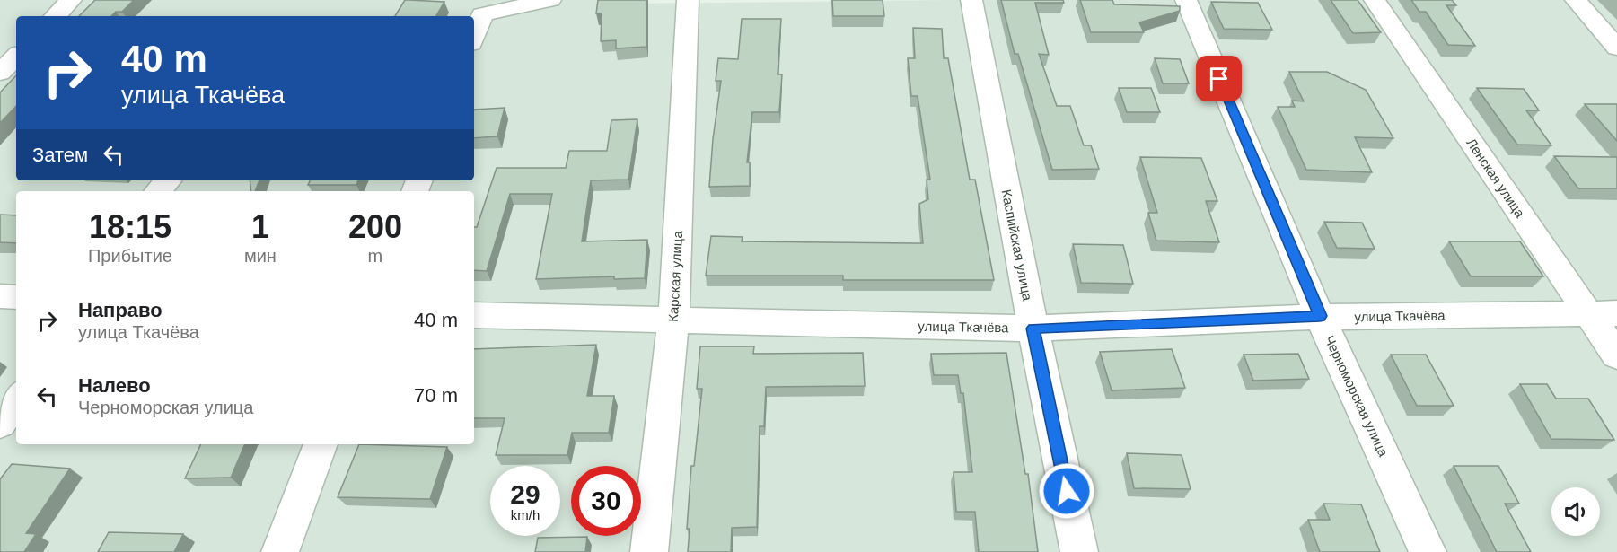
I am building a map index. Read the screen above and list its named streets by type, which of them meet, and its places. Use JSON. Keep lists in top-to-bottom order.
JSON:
{
  "streets": {
    "street": [
      "Ленская улица",
      "Каспийская улица",
      "Карская улица",
      "улица Ткачёва",
      "Черноморская улица"
    ]
  },
  "crossings": [
    ["Ленская улица", "улица Ткачёва"],
    ["Каспийская улица", "улица Ткачёва"],
    ["Карская улица", "улица Ткачёва"],
    ["улица Ткачёва", "Черноморская улица"]
  ],
  "page": {
    "turn": ["40 m", "улица Ткачёва"],
    "then": "Затем",
    "eta": [
      "18:15",
      "Прибытие",
      "1",
      "мин",
      "200",
      "m"
    ],
    "list": [
      {
        "name": "Направо",
        "note": "улица Ткачёва",
        "value": "40 m"
      },
      {
        "name": "Налево",
        "note": "Черноморская улица",
        "value": "70 m"
      }
    ],
    "speed": "29 km/h",
    "limit": "30"
  }
}
